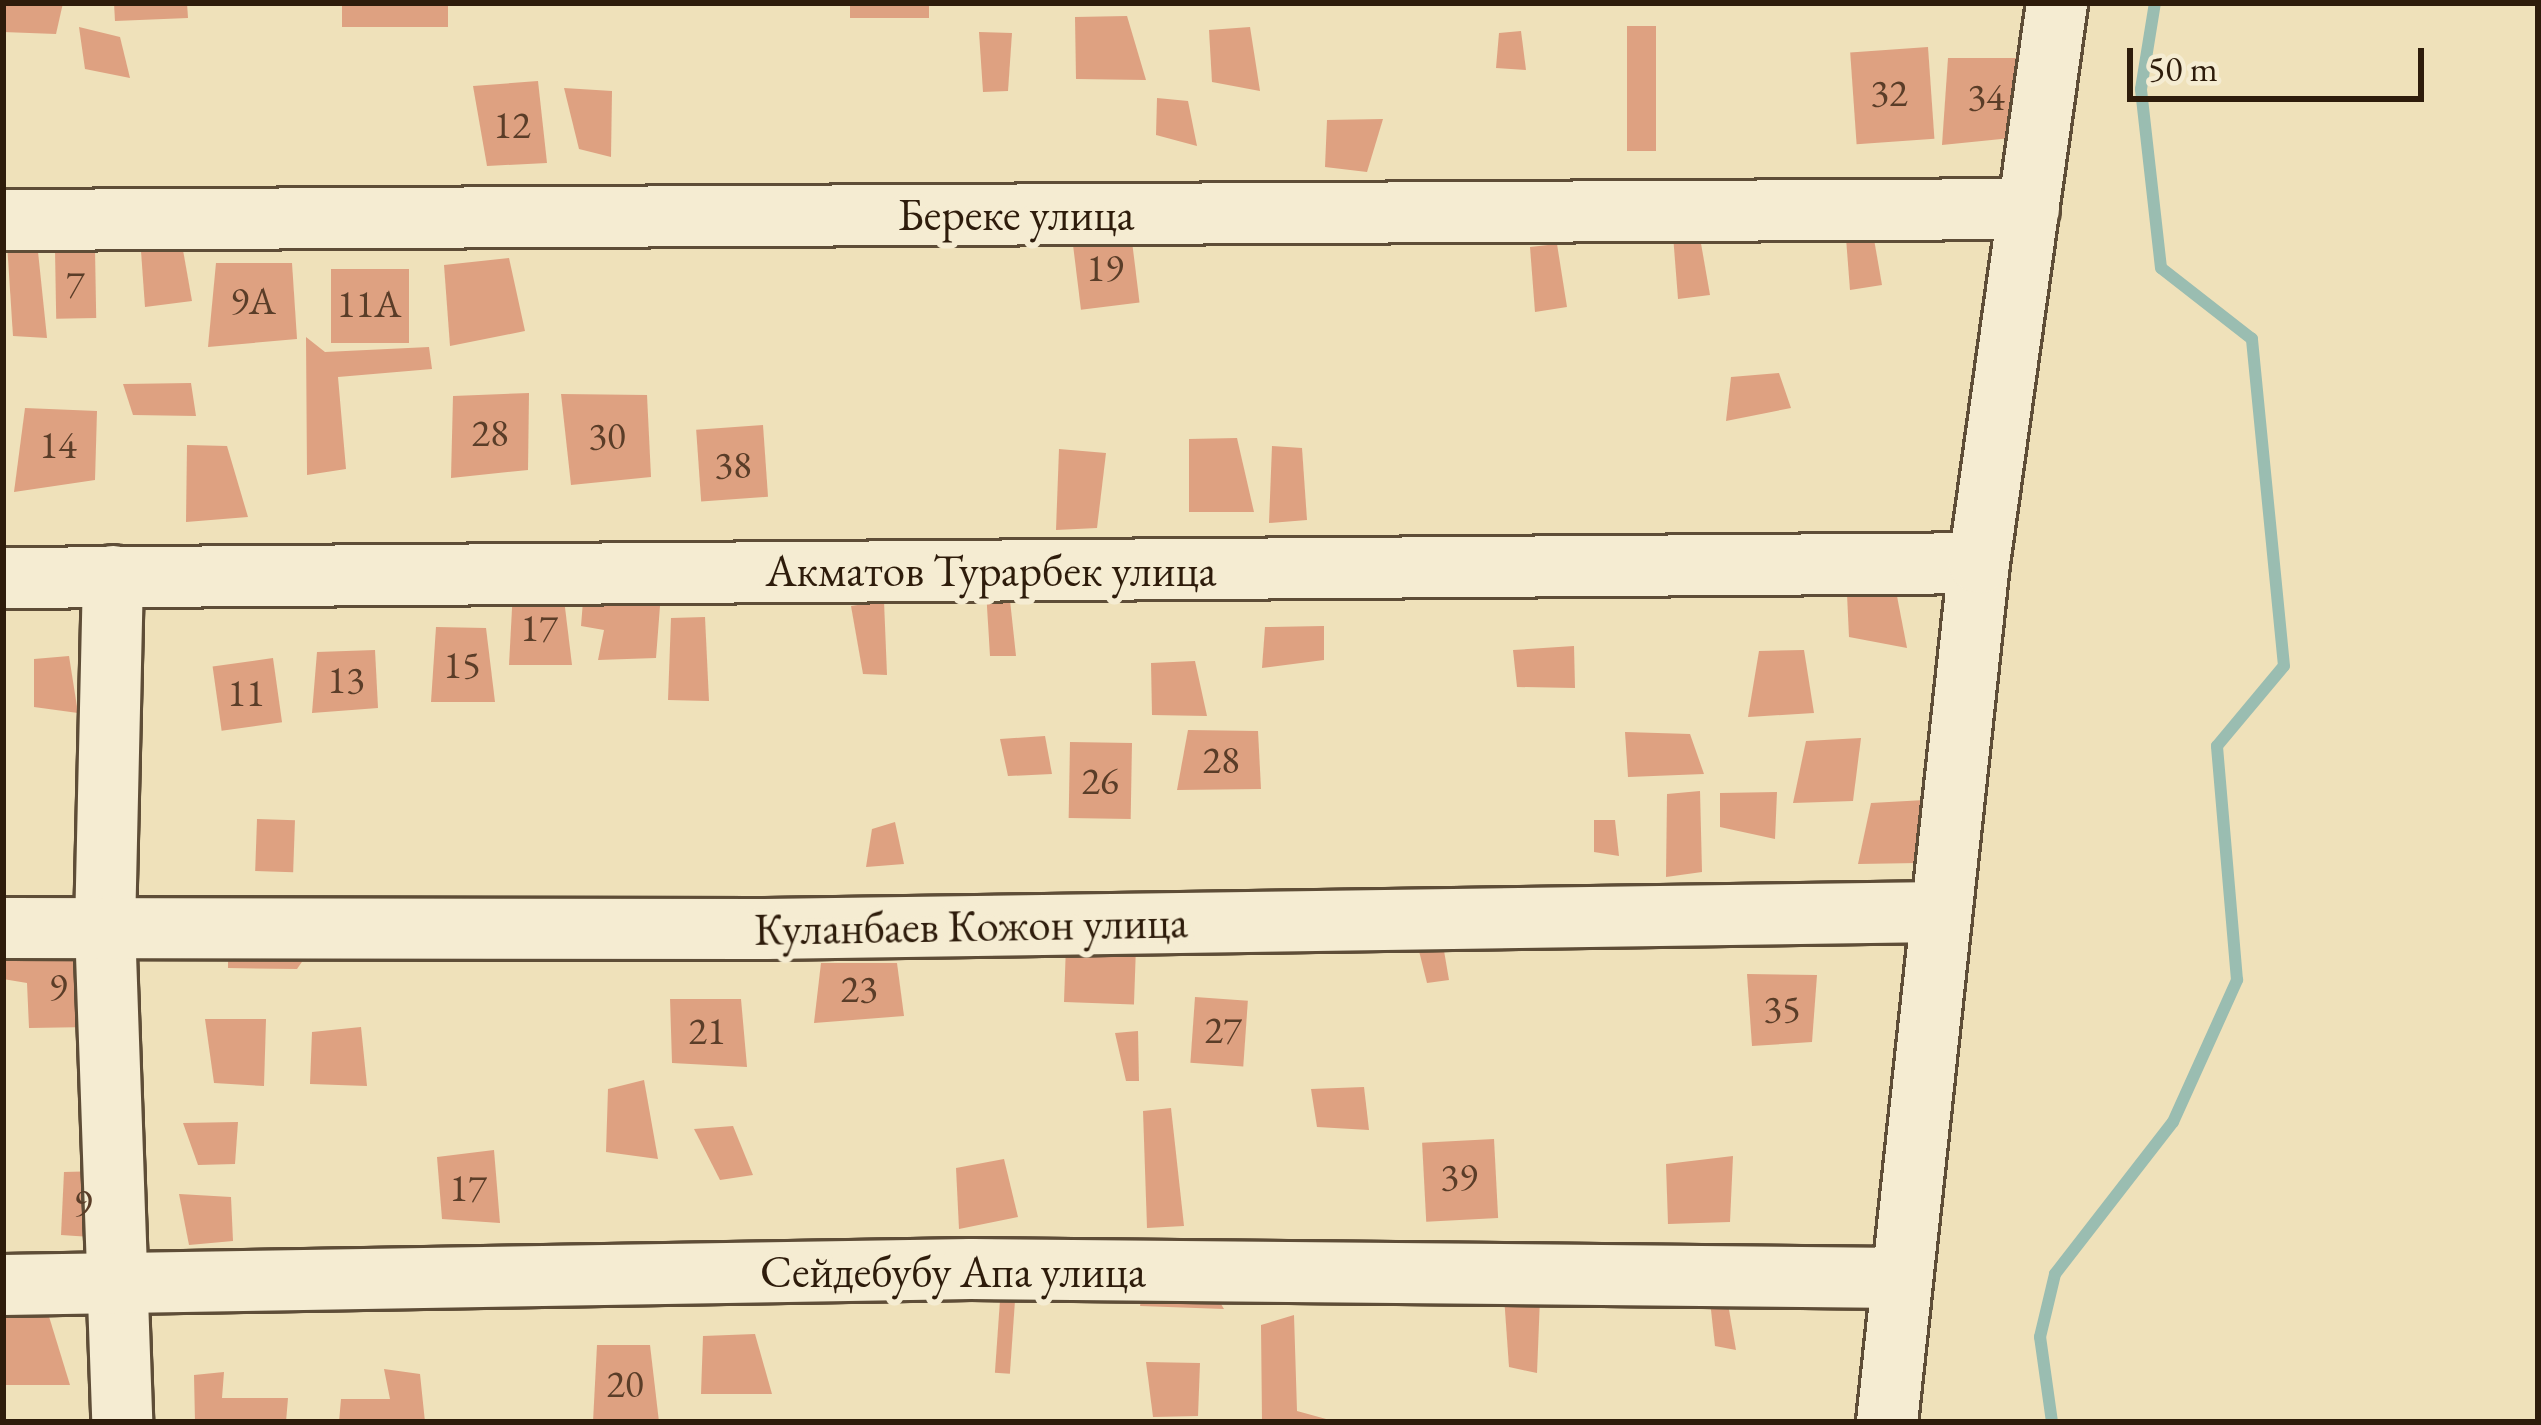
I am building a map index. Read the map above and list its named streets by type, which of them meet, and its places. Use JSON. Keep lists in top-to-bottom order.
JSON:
{
  "streets": {
    "street": [
      "Береке улица",
      "Акматов Турарбек улица",
      "Куланбаев Кожон улица",
      "Сейдебубу Апа улица"
    ]
  },
  "house_numbers": [
    "32",
    "34",
    "12",
    "19",
    "7",
    "9А",
    "11А",
    "28",
    "30",
    "14",
    "38",
    "17",
    "15",
    "13",
    "11",
    "28",
    "26",
    "9",
    "23",
    "35",
    "27",
    "21",
    "39",
    "17",
    "9",
    "20"
  ],
  "scale_bar": "50 m"
}
